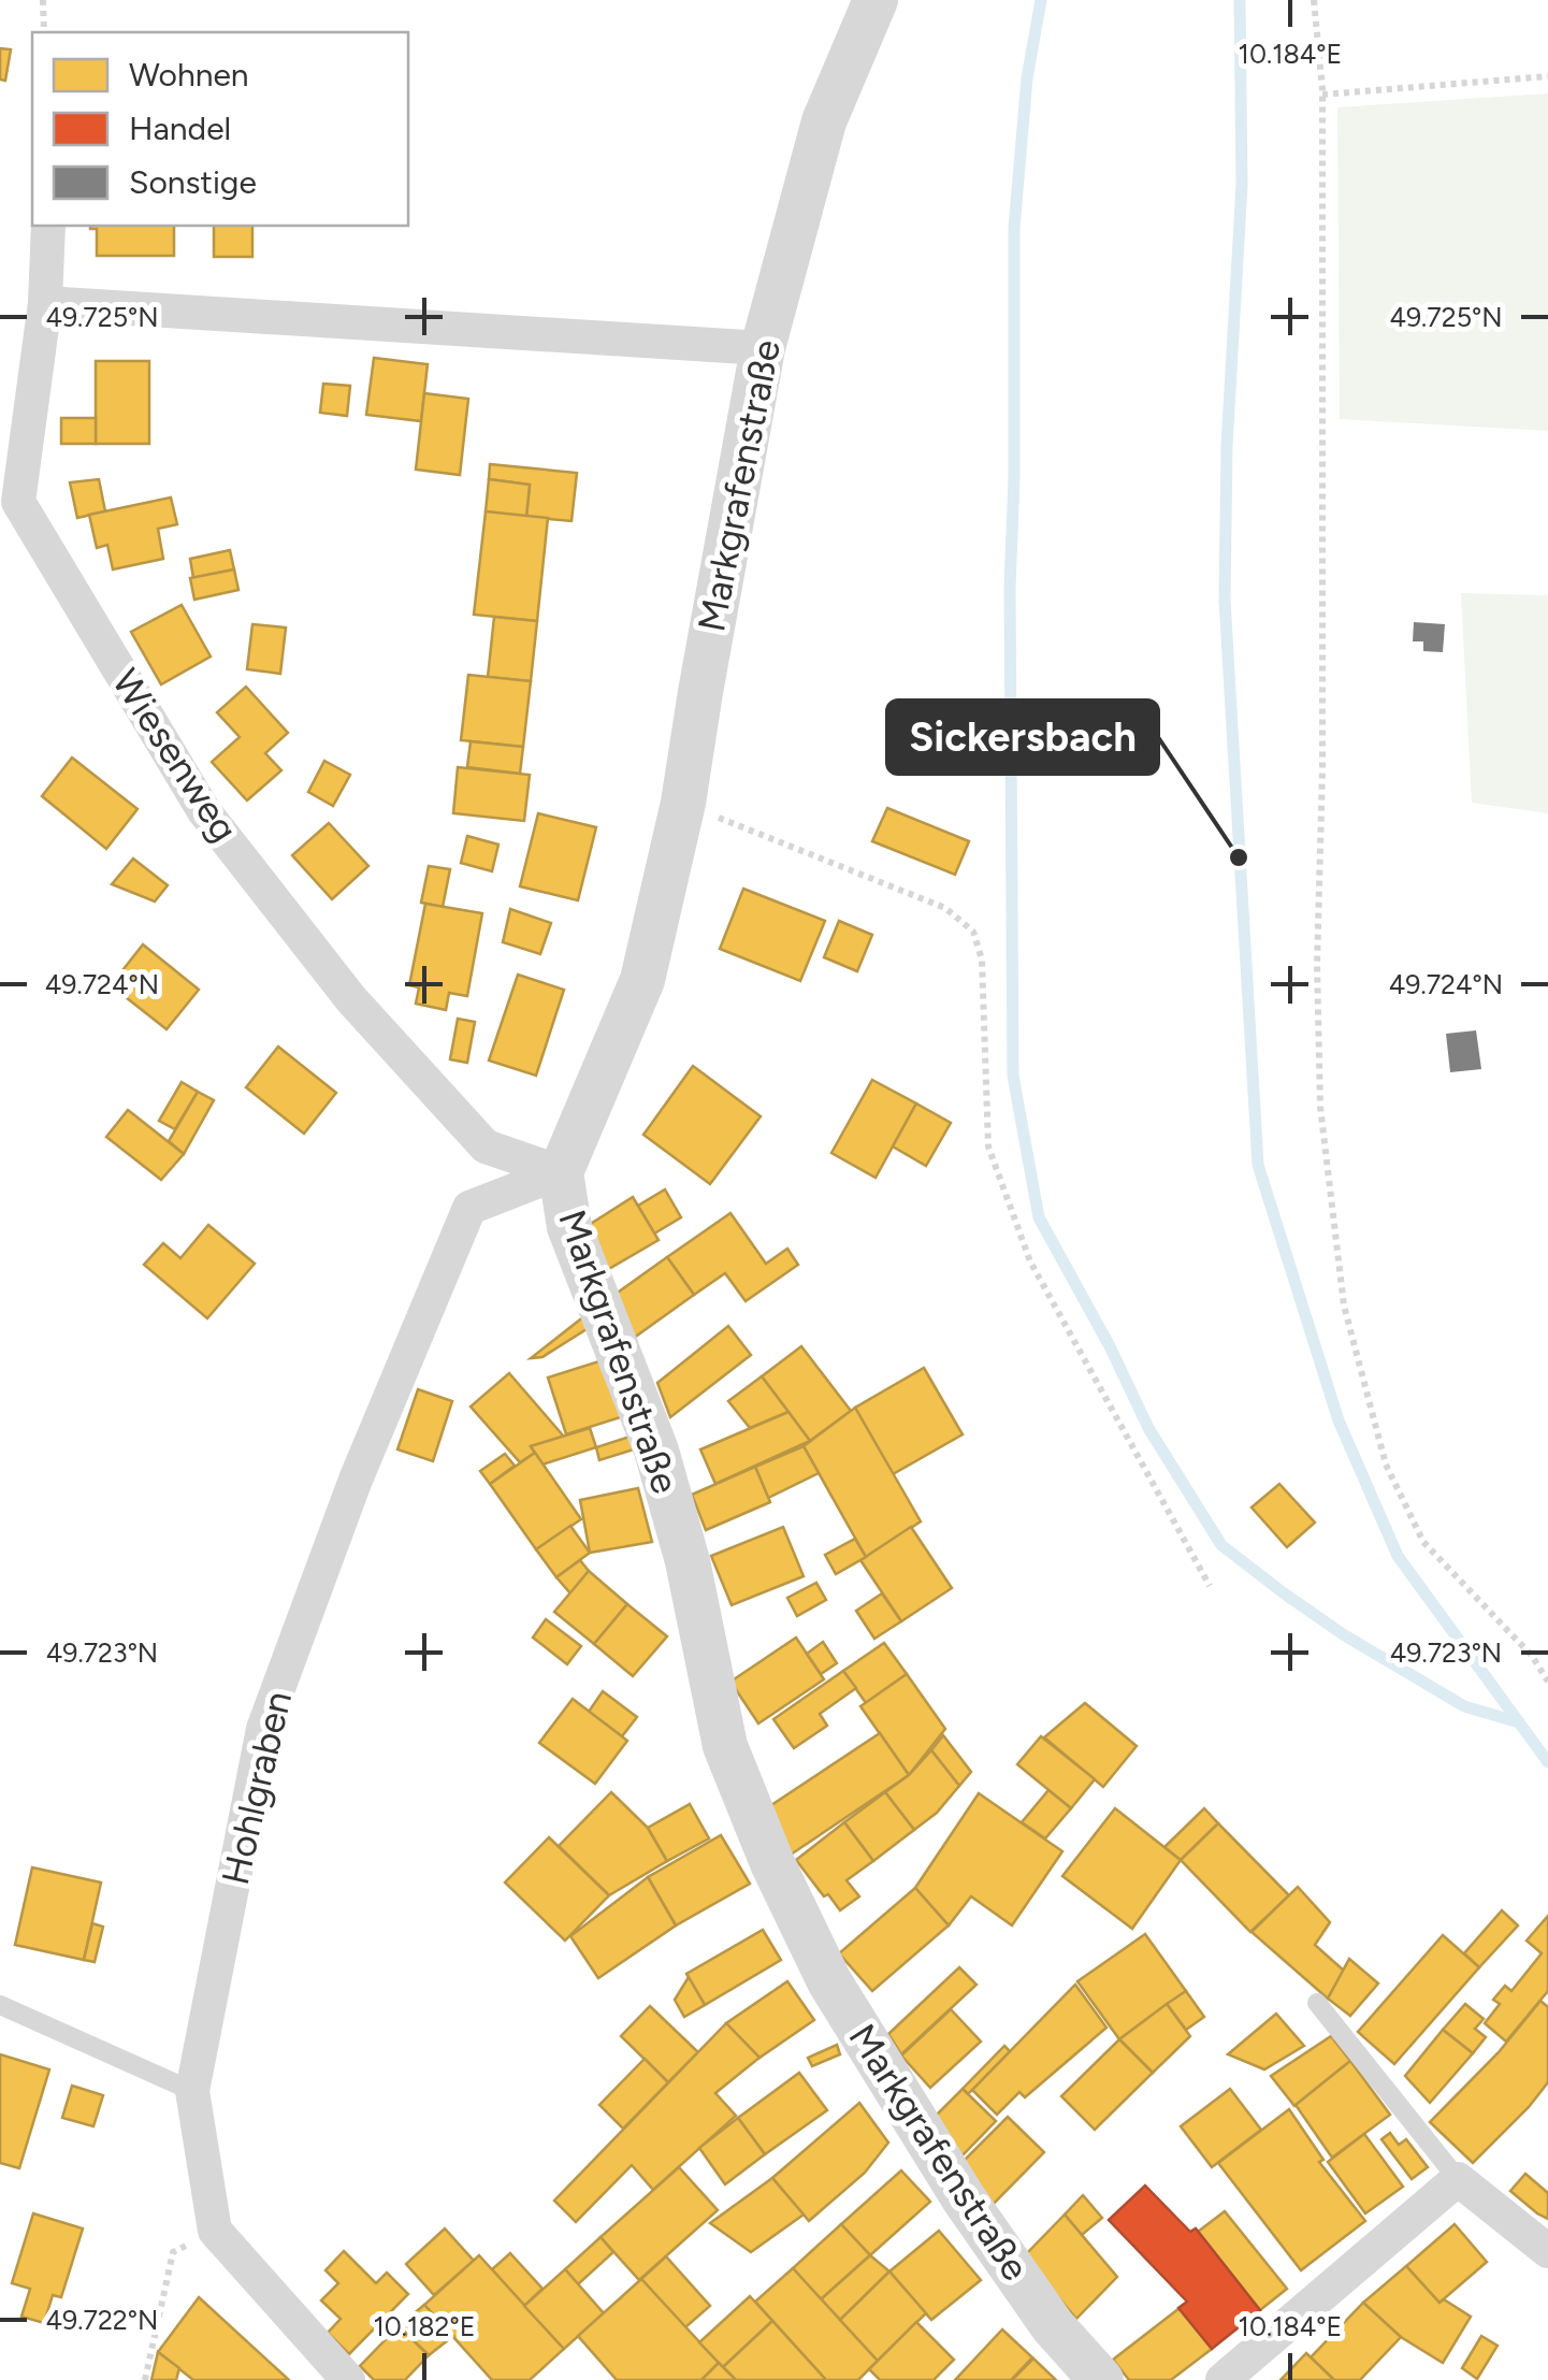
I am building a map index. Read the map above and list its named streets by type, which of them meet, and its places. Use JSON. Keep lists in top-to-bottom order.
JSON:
{
  "streets": {
    "street": ["Markgrafenstraße", "Wiesenweg", "Hohlgraben"]
  },
  "crossings": [
    ["Markgrafenstraße", "Wiesenweg"],
    ["Markgrafenstraße", "Hohlgraben"],
    ["Wiesenweg", "Hohlgraben"]
  ],
  "places": ["Sickersbach"],
  "legend": ["Wohnen", "Handel", "Sonstige"],
  "coordinates": [
    "10.184°E",
    "49.725°N",
    "49.724°N",
    "49.723°N",
    "49.722°N",
    "10.182°E"
  ]
}
